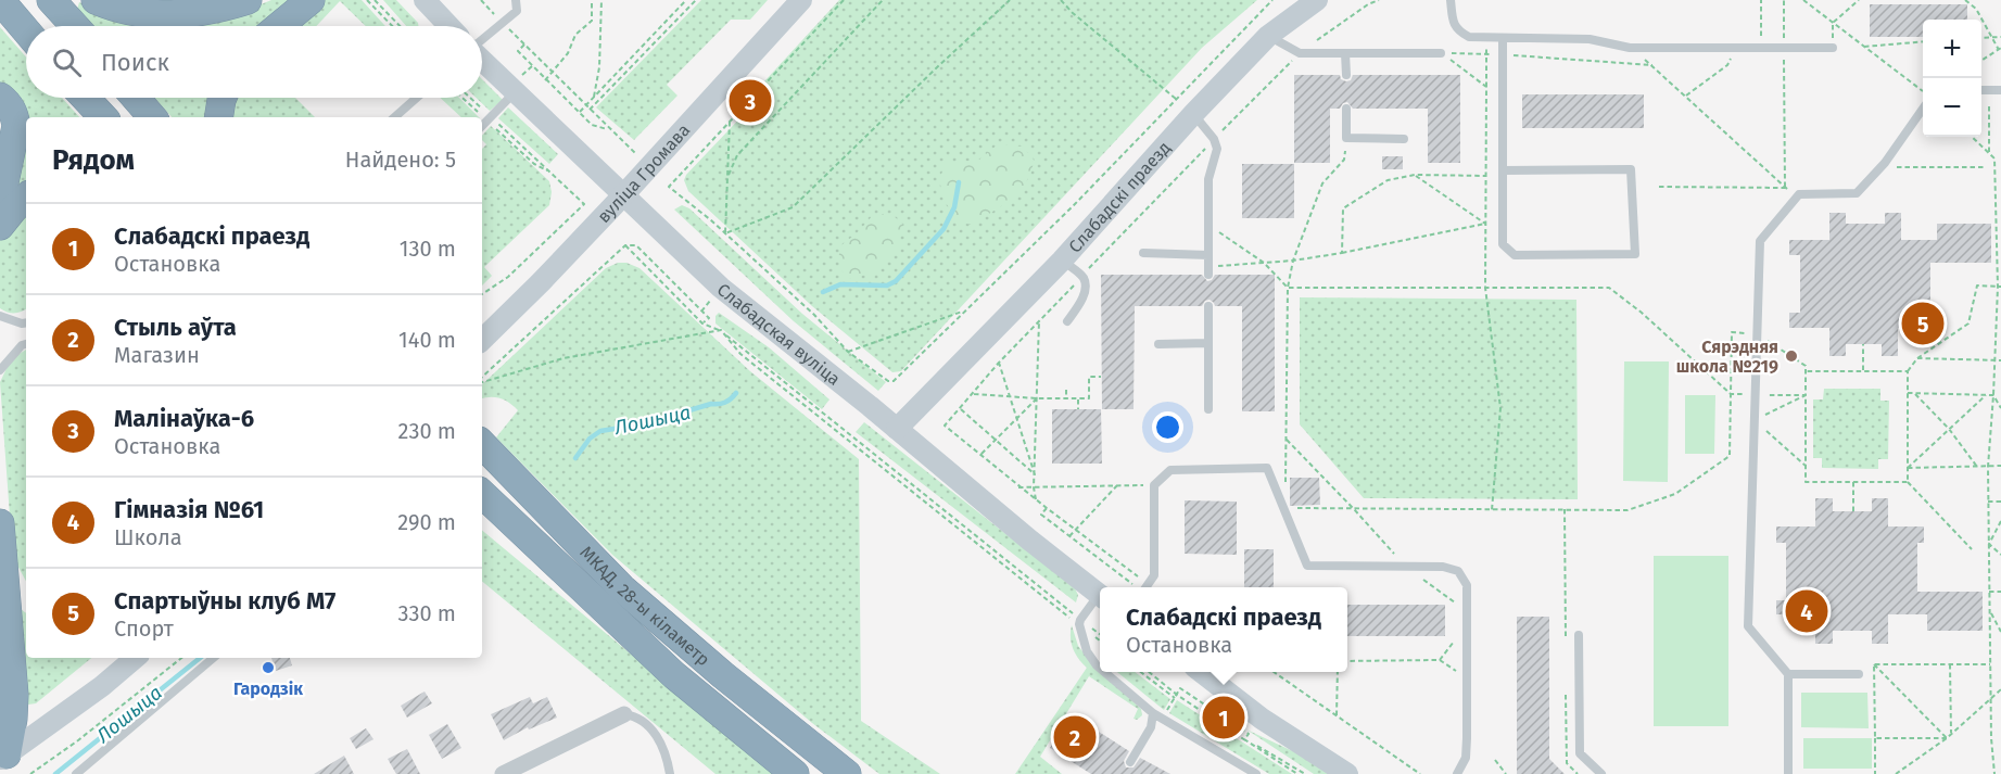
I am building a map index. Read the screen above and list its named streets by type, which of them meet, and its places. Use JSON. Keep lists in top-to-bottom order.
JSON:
{
  "streets": {
    "highway": ["МКАД, 28-ы кіламетр"],
    "main road": ["вуліца Громава", "Слабадскі праезд", "Слабадская вуліца"]
  },
  "crossings": [
    ["вуліца Громава", "Слабадская вуліца"],
    ["Слабадскі праезд", "Слабадская вуліца"]
  ],
  "water": ["Лошыца"],
  "places": ["Сярэдняя школа №219", "Гародзік"],
  "page": {
    "map_buttons": ["+", "−"],
    "search": "Поиск",
    "pins": [
      "3",
      "5",
      "4",
      "1",
      "2"
    ],
    "heading": ["Рядом", "Найдено: 5"],
    "list": [
      {
        "mark": "1",
        "name": "Слабадскі праезд",
        "note": "Остановка",
        "value": "130 m"
      },
      {
        "mark": "2",
        "name": "Стыль аўта",
        "note": "Магазин",
        "value": "140 m"
      },
      {
        "mark": "3",
        "name": "Малінаўка-6",
        "note": "Остановка",
        "value": "230 m"
      },
      {
        "mark": "4",
        "name": "Гімназія №61",
        "note": "Школа",
        "value": "290 m"
      },
      {
        "mark": "5",
        "name": "Спартыўны клуб М7",
        "note": "Спорт",
        "value": "330 m"
      }
    ],
    "popup": ["Слабадскі праезд", "Остановка"]
  }
}
